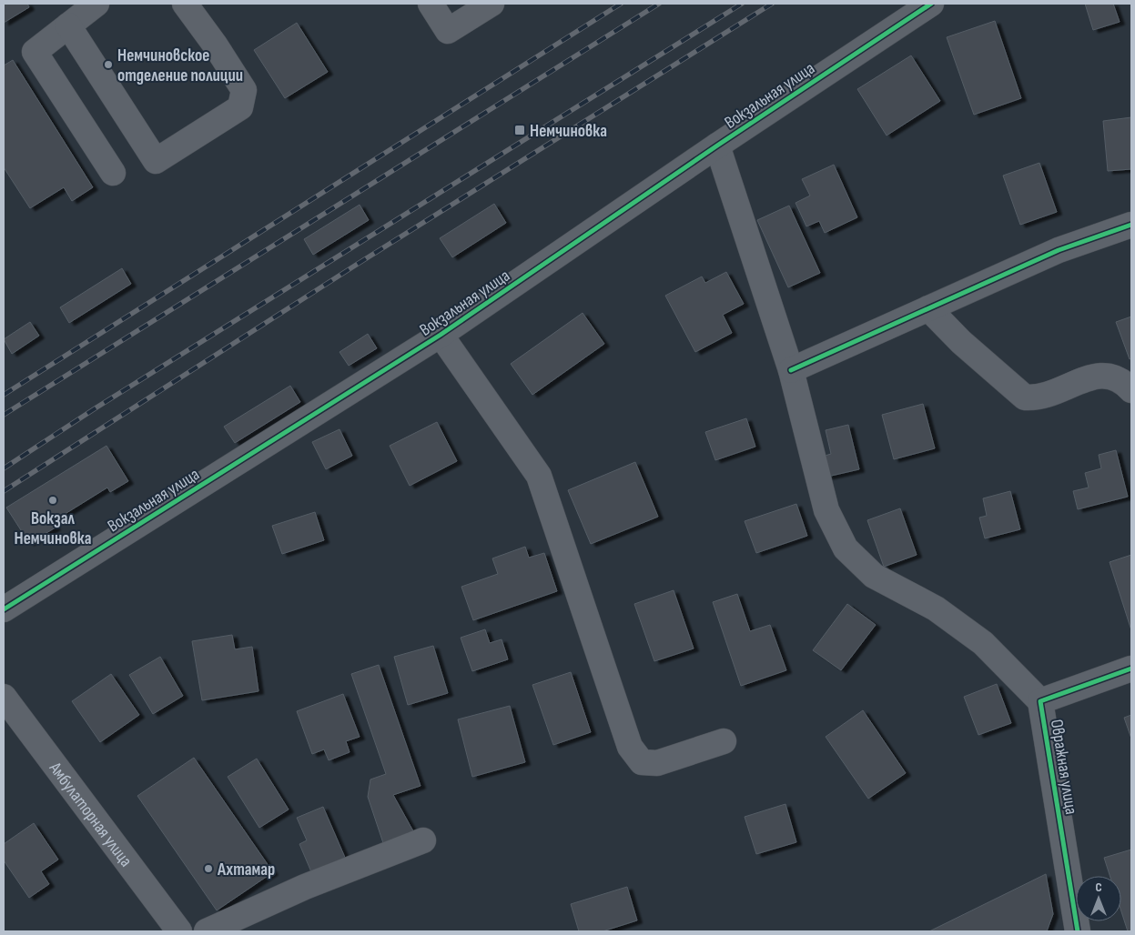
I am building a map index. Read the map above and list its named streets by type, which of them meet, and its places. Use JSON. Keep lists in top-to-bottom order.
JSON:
{
  "streets": {
    "street": ["Вокзальная улица", "Овражная улица", "Амбулаторная улица"]
  },
  "places": {
    "other": ["Немчиновское отделение полиции", "Вокзал Немчиновка", "Ахтамар"],
    "transit": ["Немчиновка"]
  },
  "north": "top"
}
